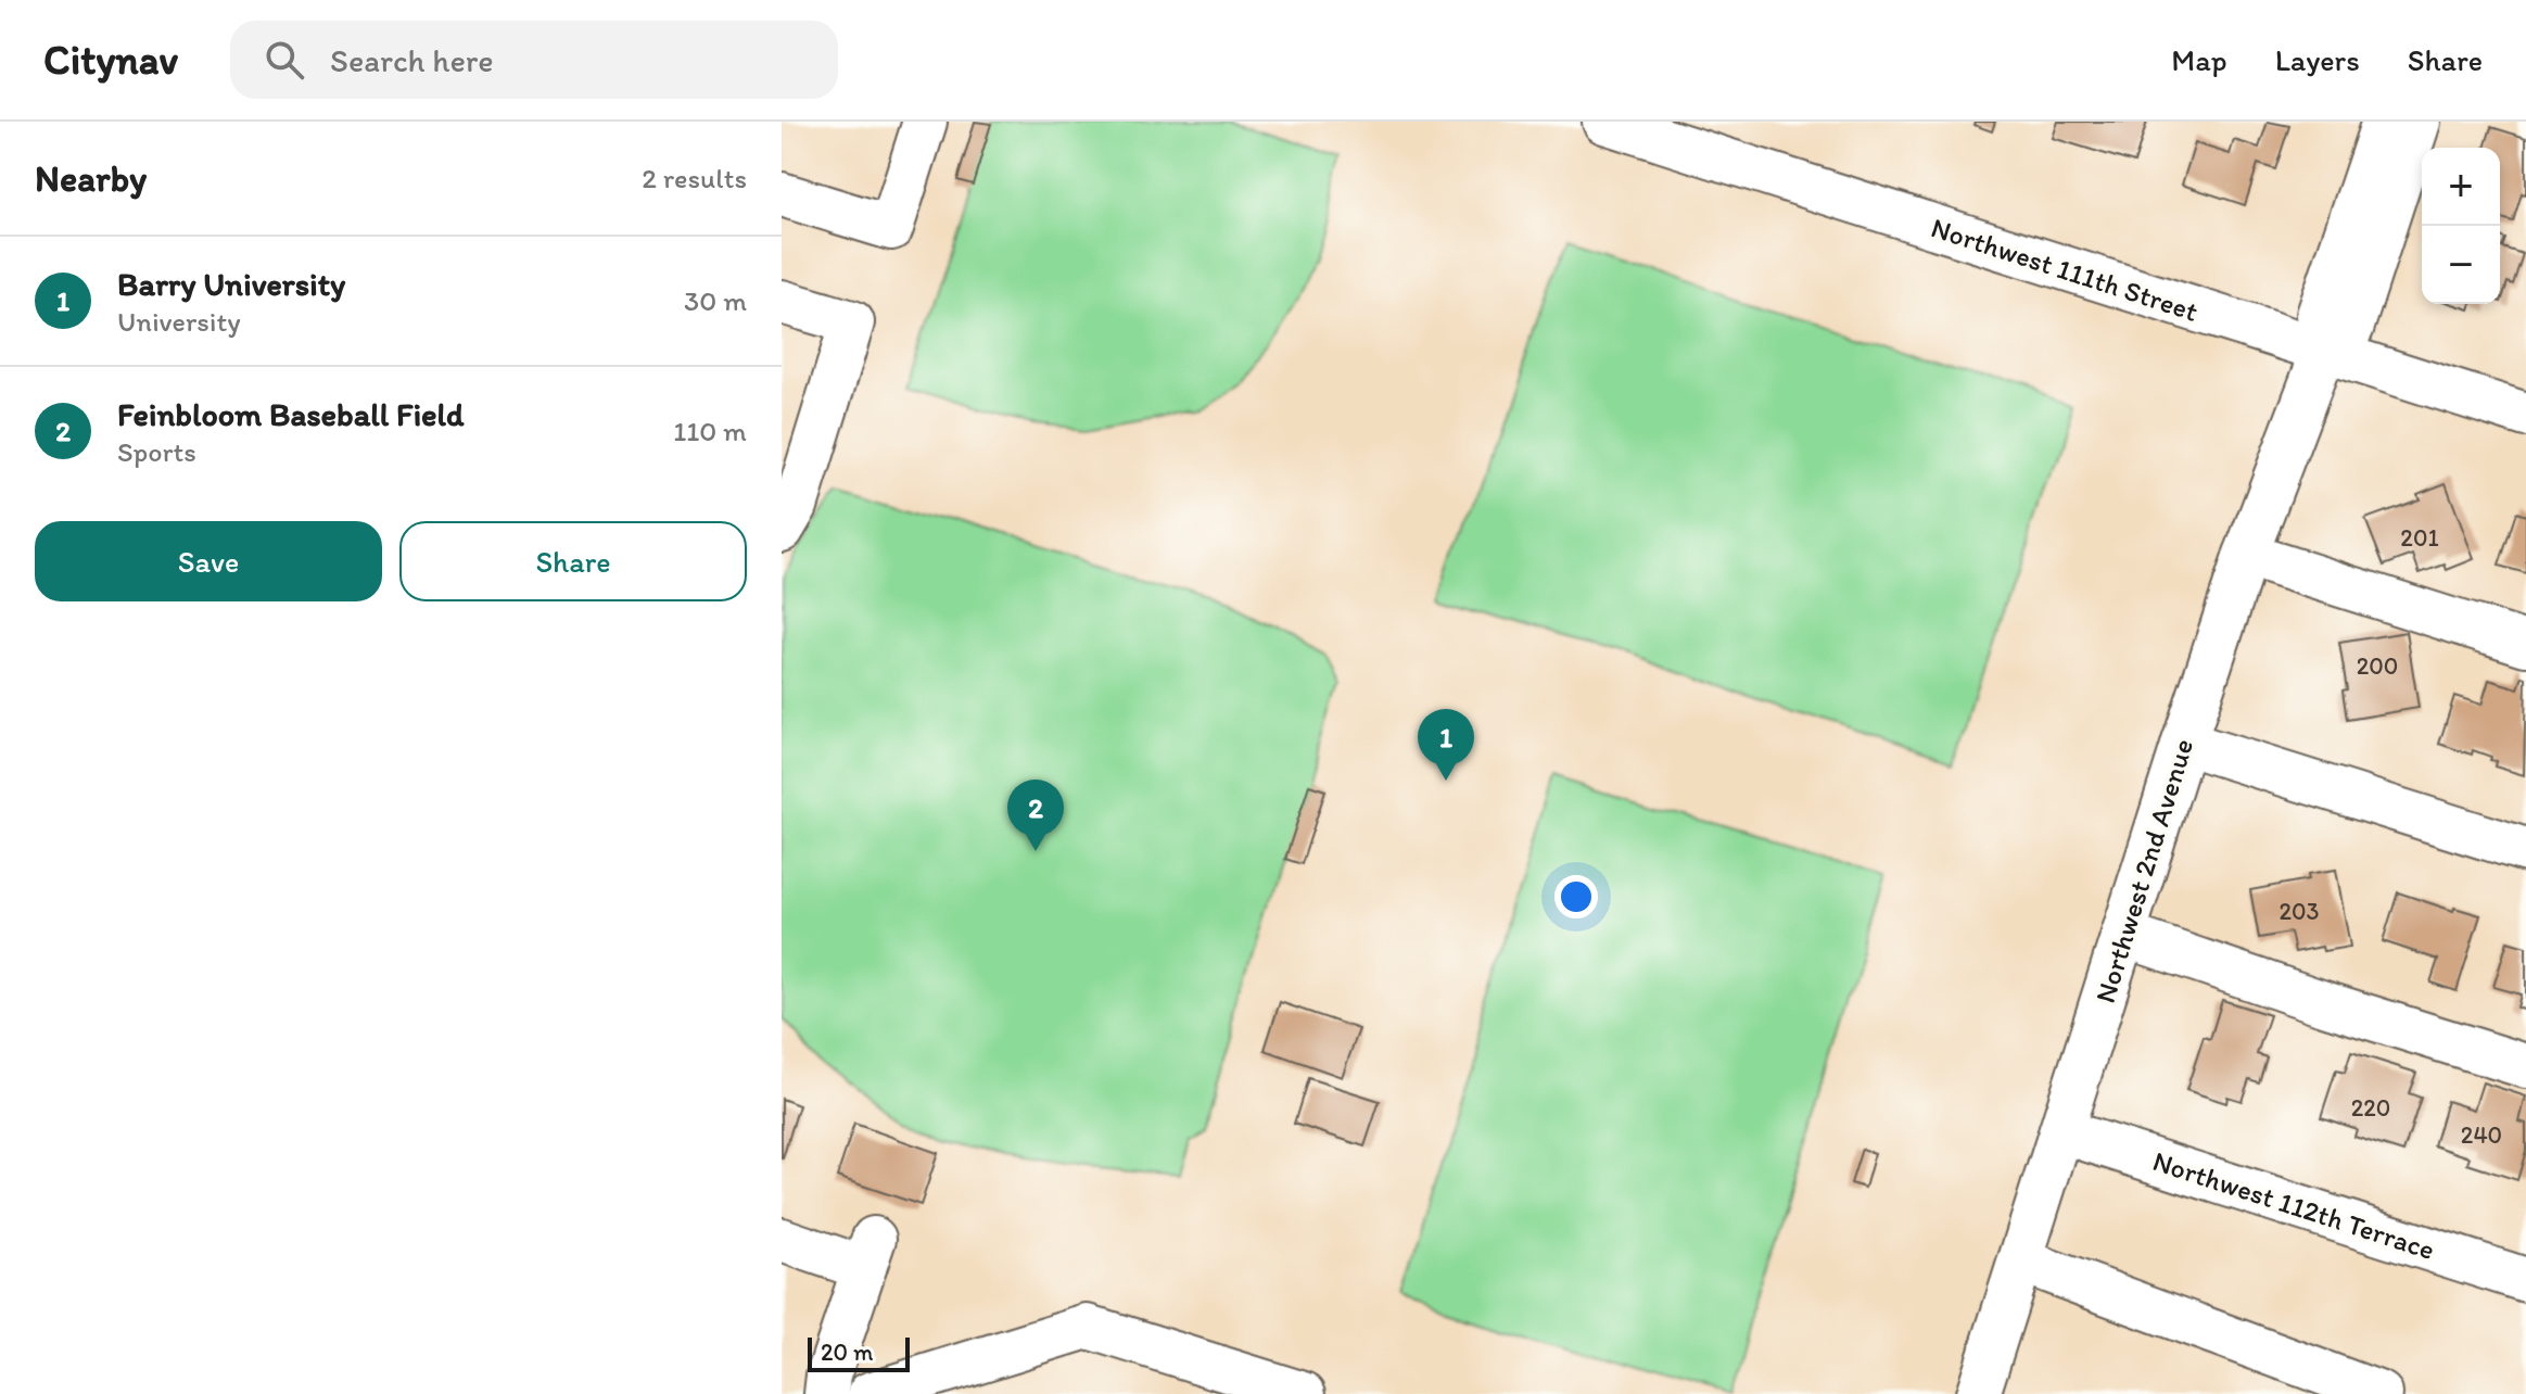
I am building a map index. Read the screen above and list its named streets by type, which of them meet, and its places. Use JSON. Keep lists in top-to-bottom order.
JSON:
{
  "streets": {
    "street": ["Northwest 111th Street", "Northwest 2nd Avenue", "Northwest 112th Terrace"]
  },
  "crossings": [
    ["Northwest 111th Street", "Northwest 2nd Avenue"],
    ["Northwest 2nd Avenue", "Northwest 112th Terrace"]
  ],
  "house_numbers": [
    "201",
    "200",
    "203",
    "220",
    "240"
  ],
  "scale_bar": "20 m",
  "page": {
    "header": "Citynav",
    "search": "Search here",
    "nav": ["Map", "Layers", "Share"],
    "heading": ["Nearby", "2 results"],
    "map_buttons": ["+", "−"],
    "list": [
      {
        "mark": "1",
        "name": "Barry University",
        "note": "University",
        "value": "30 m"
      },
      {
        "mark": "2",
        "name": "Feinbloom Baseball Field",
        "note": "Sports",
        "value": "110 m"
      }
    ],
    "buttons": ["Save", "Share"],
    "pins": ["1", "2"],
    "scale": "20 m"
  }
}
